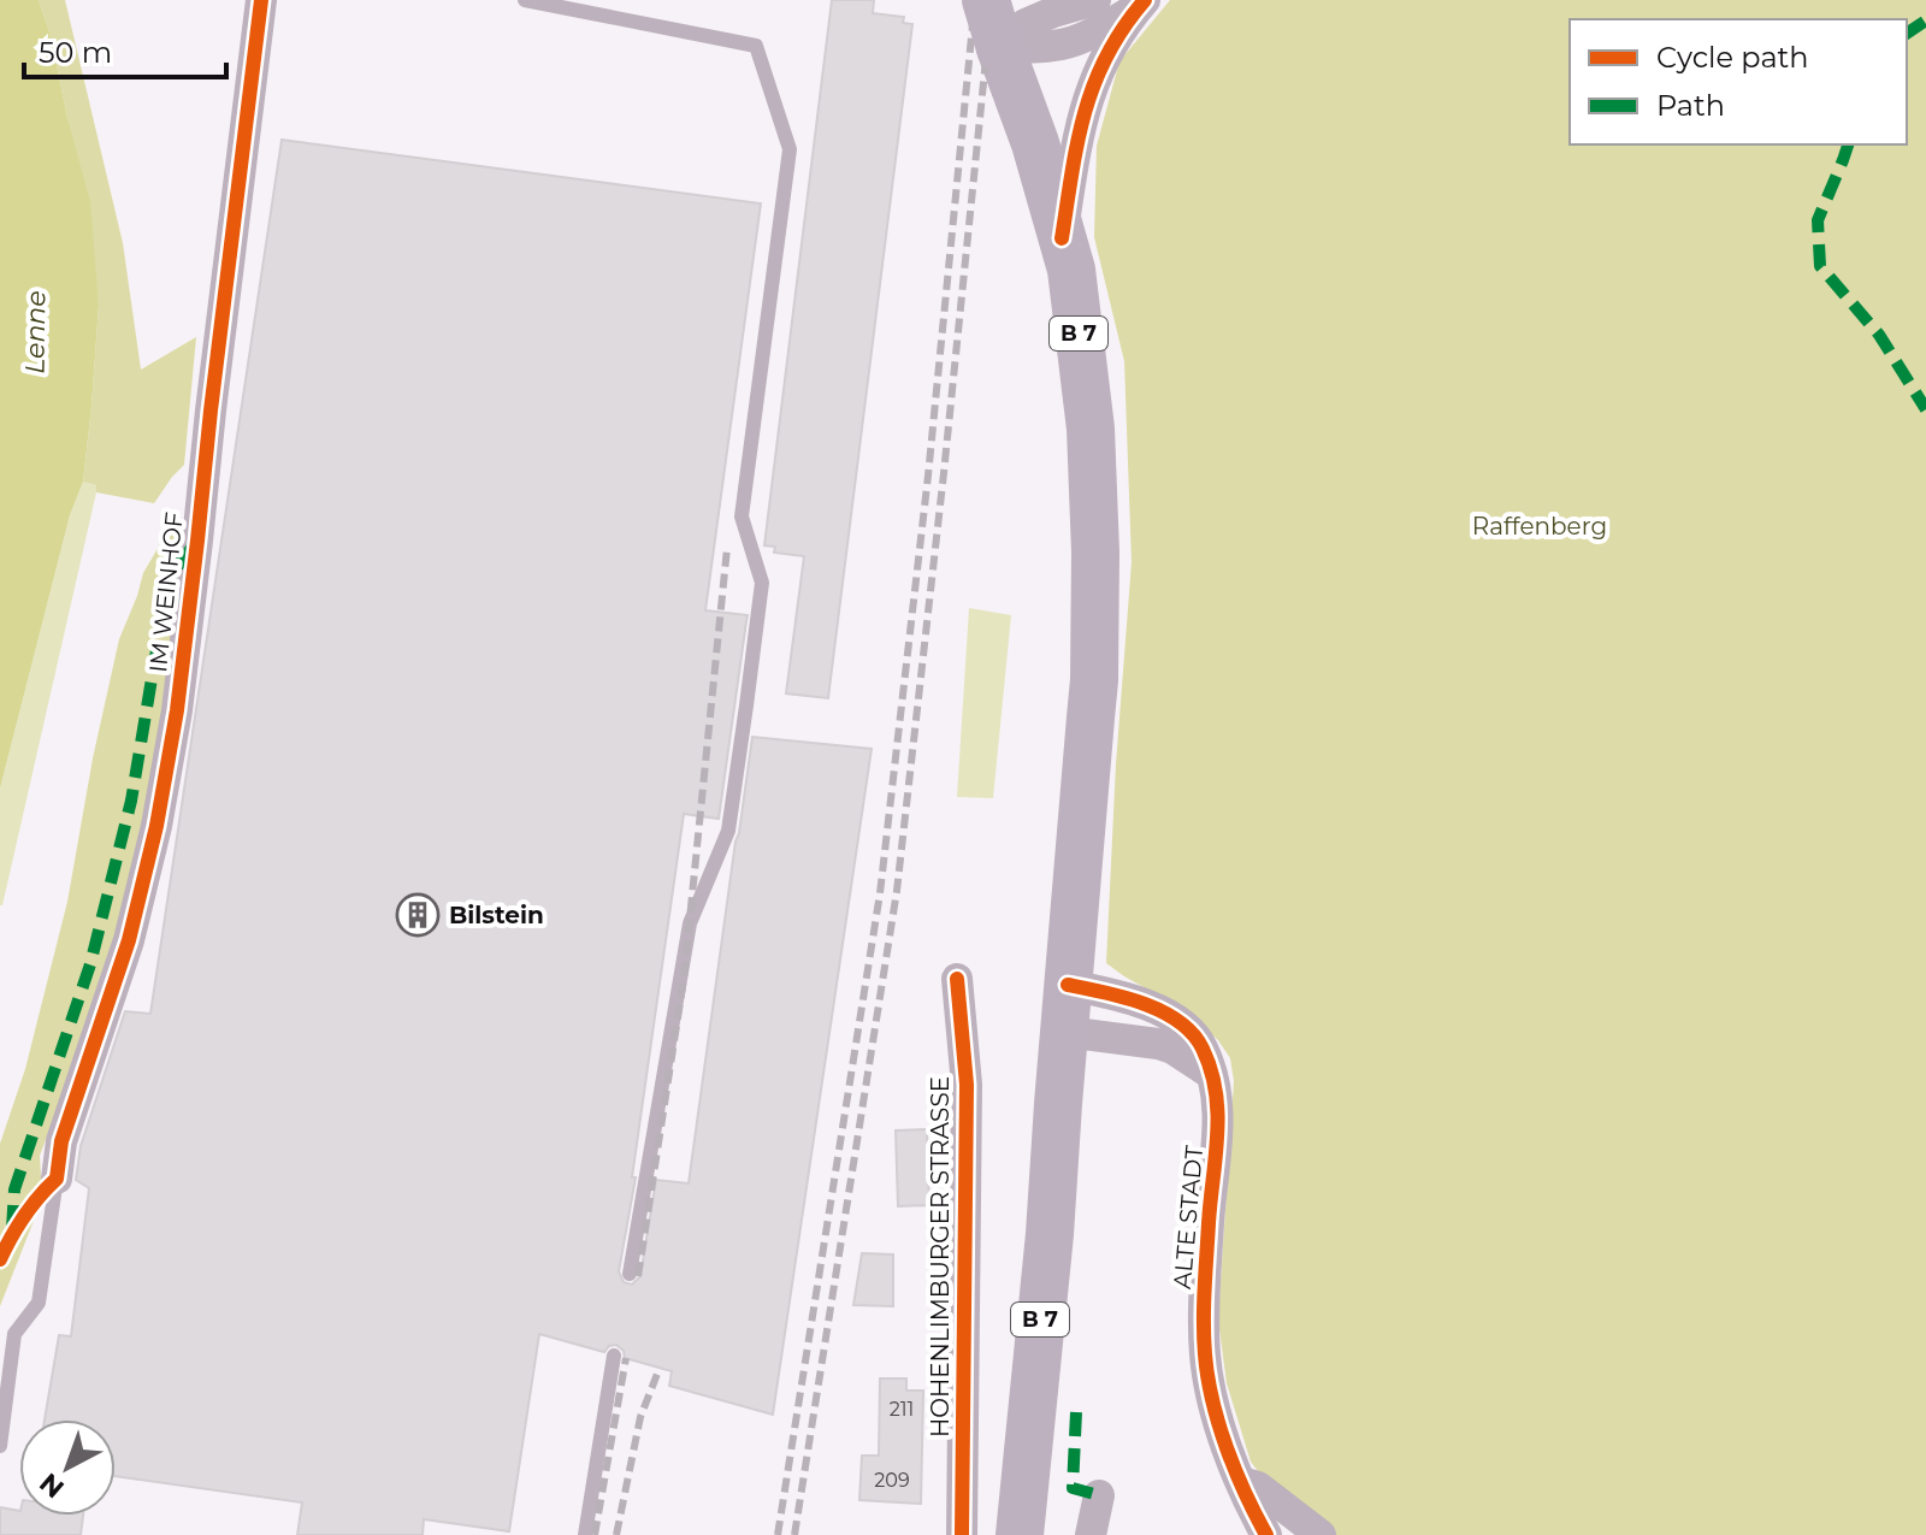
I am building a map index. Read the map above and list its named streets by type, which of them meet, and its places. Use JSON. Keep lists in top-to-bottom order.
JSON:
{
  "streets": {
    "main road": ["B 7"],
    "street": ["IM WEINHOF", "ALTE STADT", "HOHENLIMBURGER STRASSE"]
  },
  "crossings": [
    ["B 7", "ALTE STADT"]
  ],
  "water": ["Lenne"],
  "parks": ["Raffenberg"],
  "places": {
    "building": ["Bilstein"]
  },
  "house_numbers": ["211", "209"],
  "legend": ["Cycle path", "Path"],
  "scale_bar": "50 m",
  "north": "bottom left"
}
